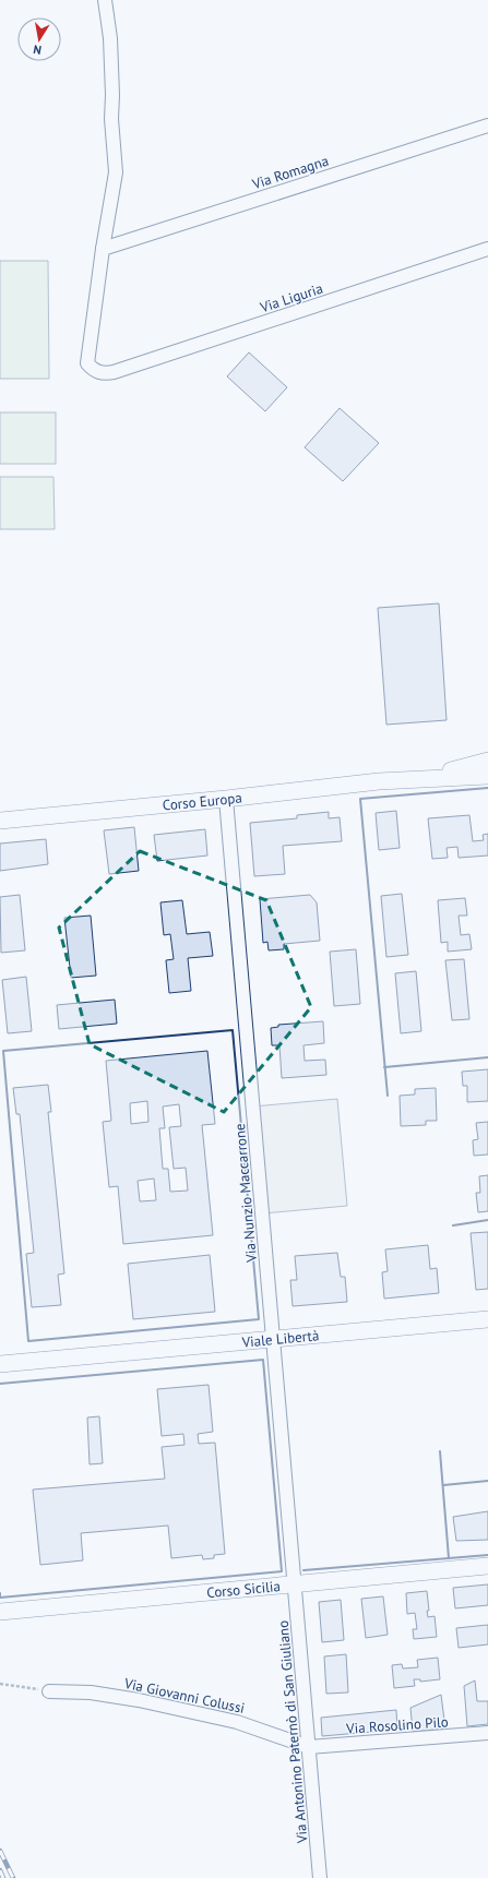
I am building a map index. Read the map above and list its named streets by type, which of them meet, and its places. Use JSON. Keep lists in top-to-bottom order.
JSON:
{
  "streets": {
    "street": [
      "Via Romagna",
      "Via Liguria",
      "Corso Europa",
      "Via Nunzio Maccarrone",
      "Viale Libertà",
      "Corso Sicilia",
      "Via Giovanni Colussi",
      "Via Rosolino Pilo",
      "Via Antonino Paternò di San Giuliano"
    ]
  },
  "crossings": [
    ["Via Romagna", "Via Liguria"],
    ["Corso Europa", "Via Nunzio Maccarrone"],
    ["Via Nunzio Maccarrone", "Viale Libertà"],
    ["Via Nunzio Maccarrone", "Corso Sicilia"],
    ["Via Nunzio Maccarrone", "Via Antonino Paternò di San Giuliano"],
    ["Corso Sicilia", "Via Antonino Paternò di San Giuliano"],
    ["Via Giovanni Colussi", "Via Rosolino Pilo"],
    ["Via Giovanni Colussi", "Via Antonino Paternò di San Giuliano"],
    ["Via Rosolino Pilo", "Via Antonino Paternò di San Giuliano"]
  ],
  "north": "bottom"
}
